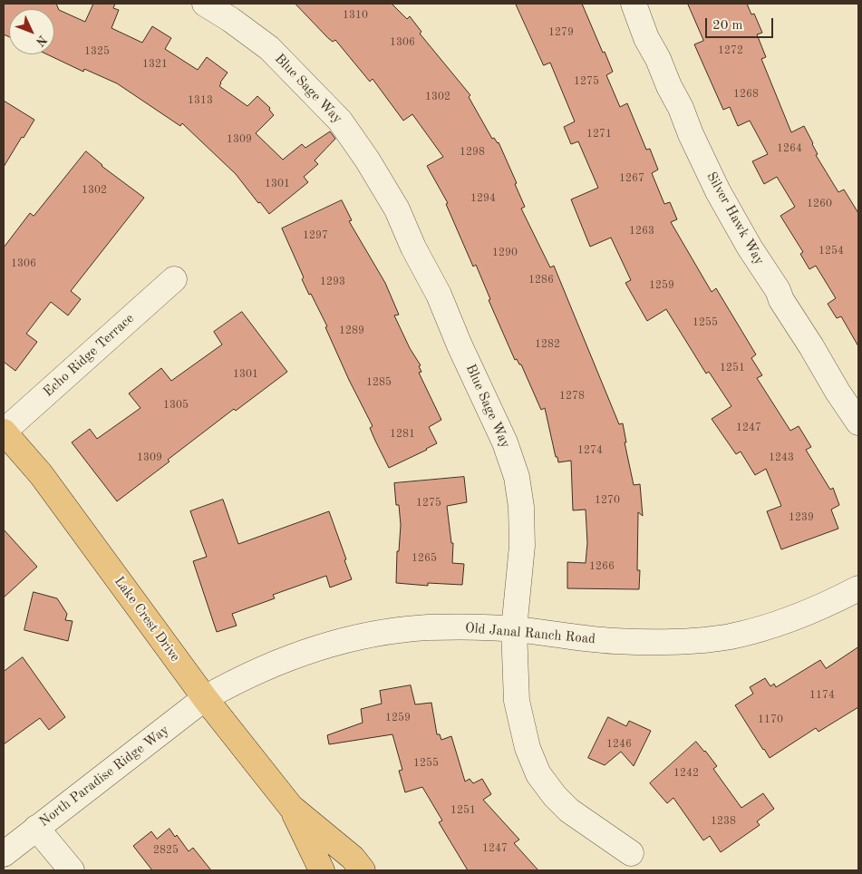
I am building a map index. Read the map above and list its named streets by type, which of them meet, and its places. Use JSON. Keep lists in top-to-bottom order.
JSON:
{
  "streets": {
    "main road": ["Lake Crest Drive"],
    "street": [
      "Blue Sage Way",
      "Silver Hawk Way",
      "Echo Ridge Terrace",
      "Old Janal Ranch Road",
      "North Paradise Ridge Way"
    ]
  },
  "crossings": [
    ["Blue Sage Way", "Old Janal Ranch Road"],
    ["Echo Ridge Terrace", "Lake Crest Drive"],
    ["Lake Crest Drive", "Old Janal Ranch Road"],
    ["Lake Crest Drive", "North Paradise Ridge Way"],
    ["Old Janal Ranch Road", "North Paradise Ridge Way"]
  ],
  "house_numbers": [
    "1310",
    "1279",
    "1306",
    "1272",
    "1325",
    "1321",
    "1275",
    "1268",
    "1302",
    "1313",
    "1271",
    "1309",
    "1264",
    "1298",
    "1267",
    "1301",
    "1302",
    "1294",
    "1260",
    "1263",
    "1297",
    "1254",
    "1290",
    "1306",
    "1286",
    "1293",
    "1259",
    "1255",
    "1289",
    "1282",
    "1251",
    "1301",
    "1285",
    "1278",
    "1305",
    "1247",
    "1281",
    "1274",
    "1309",
    "1243",
    "1270",
    "1275",
    "1239",
    "1265",
    "1266",
    "1174",
    "1259",
    "1170",
    "1246",
    "1255",
    "1242",
    "1251",
    "1238",
    "1247",
    "2825"
  ],
  "scale_bar": "20 m",
  "north": "bottom right"
}
